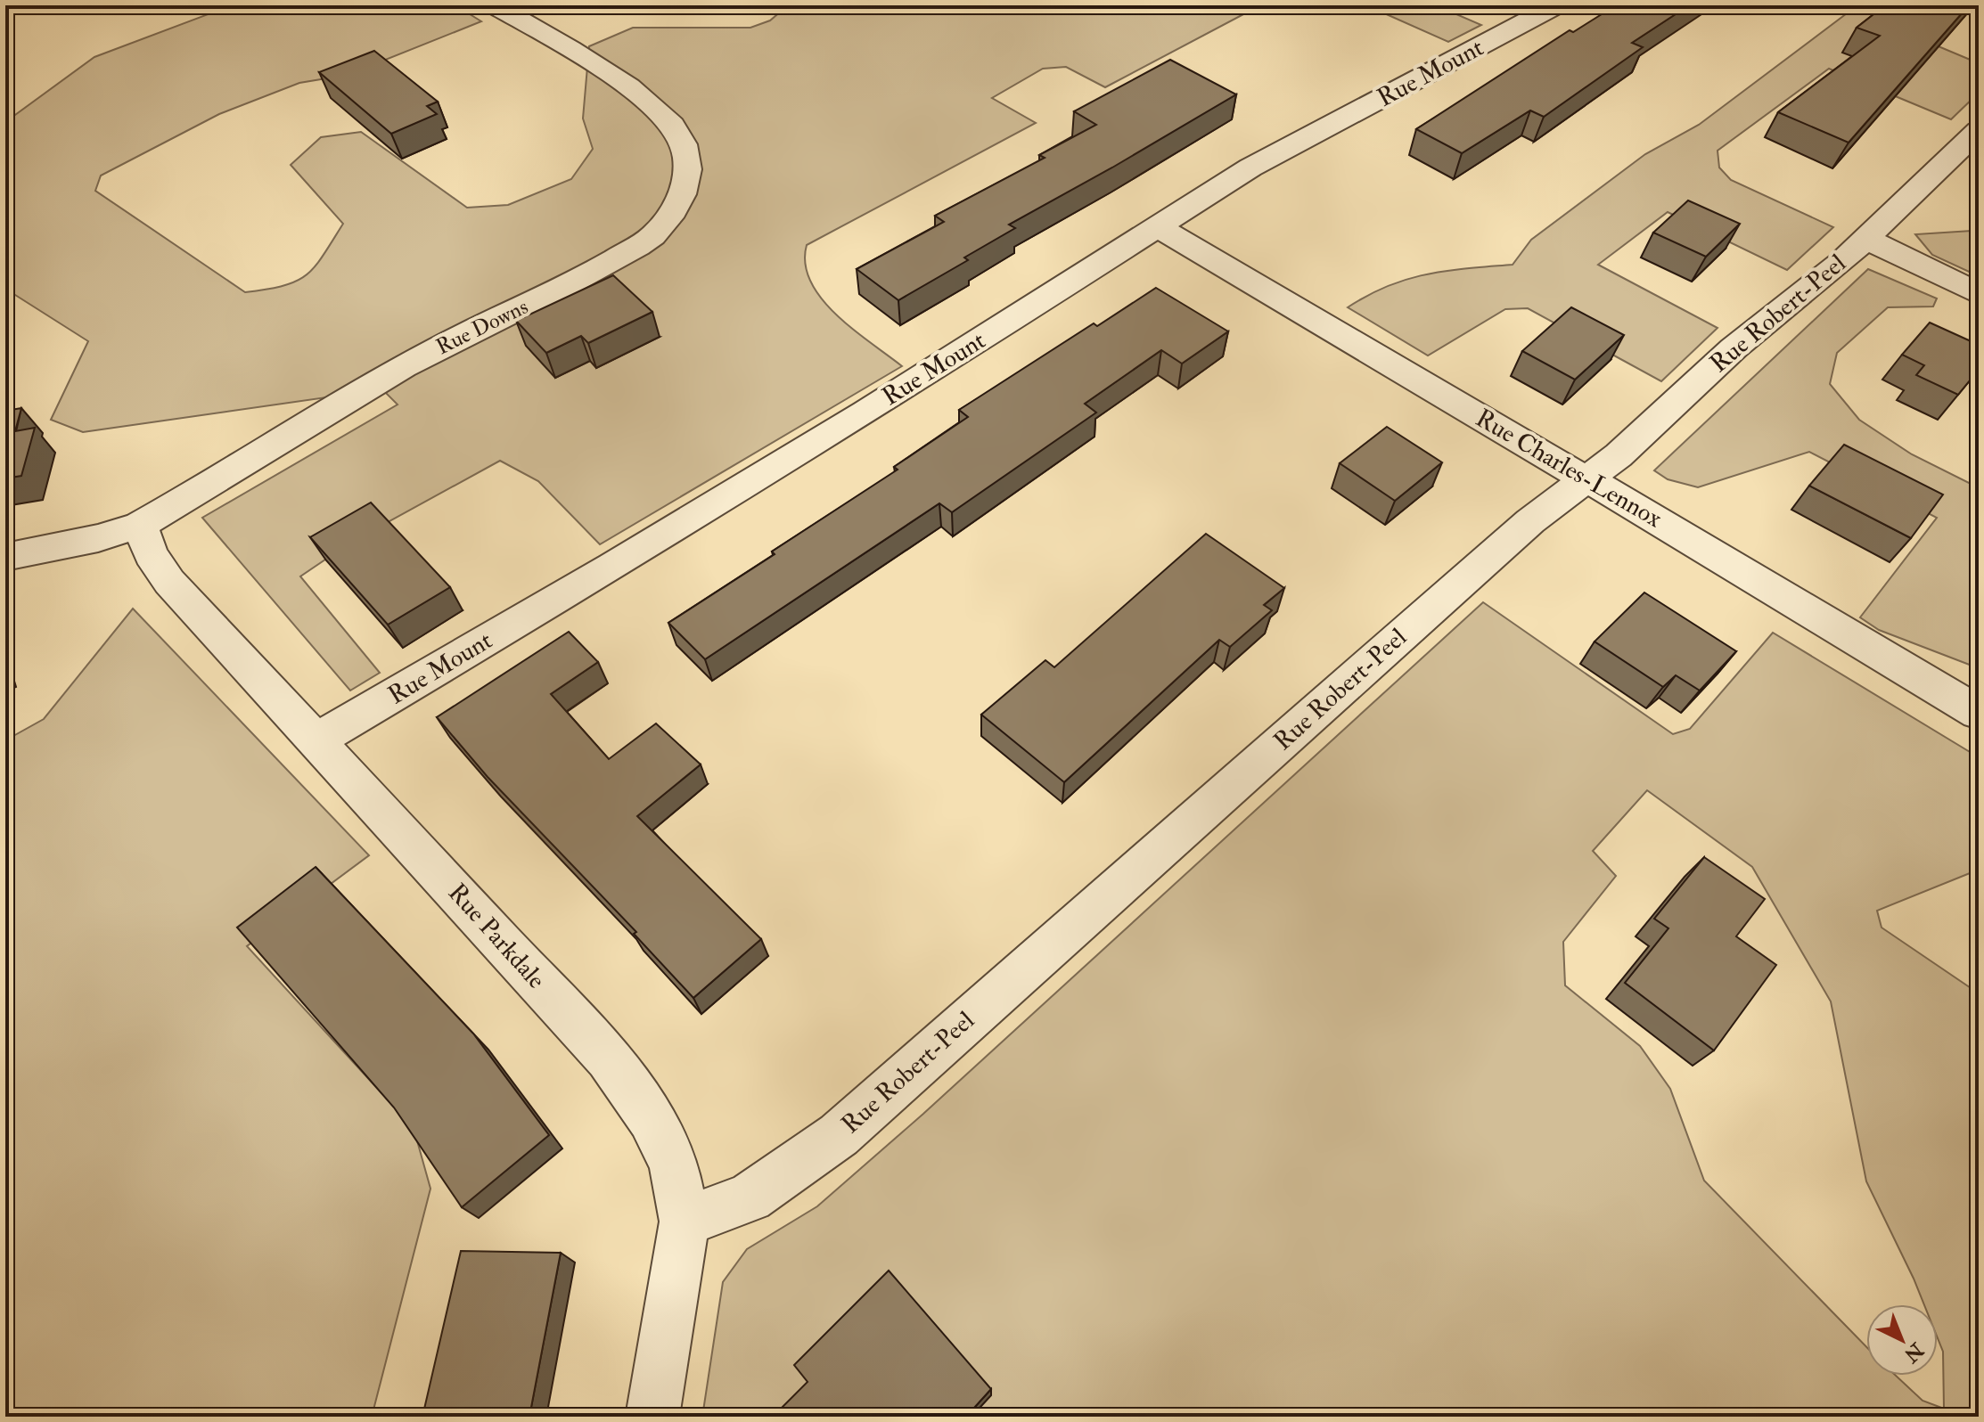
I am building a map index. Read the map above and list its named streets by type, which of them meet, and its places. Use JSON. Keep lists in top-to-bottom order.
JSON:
{
  "streets": {
    "street": [
      "Rue Mount",
      "Rue Robert-Peel",
      "Rue Downs",
      "Rue Charles-Lennox",
      "Rue Parkdale"
    ]
  },
  "crossings": [
    ["Rue Mount", "Rue Charles-Lennox"],
    ["Rue Mount", "Rue Parkdale"],
    ["Rue Robert-Peel", "Rue Charles-Lennox"],
    ["Rue Robert-Peel", "Rue Parkdale"],
    ["Rue Downs", "Rue Parkdale"]
  ],
  "north": "bottom right"
}
